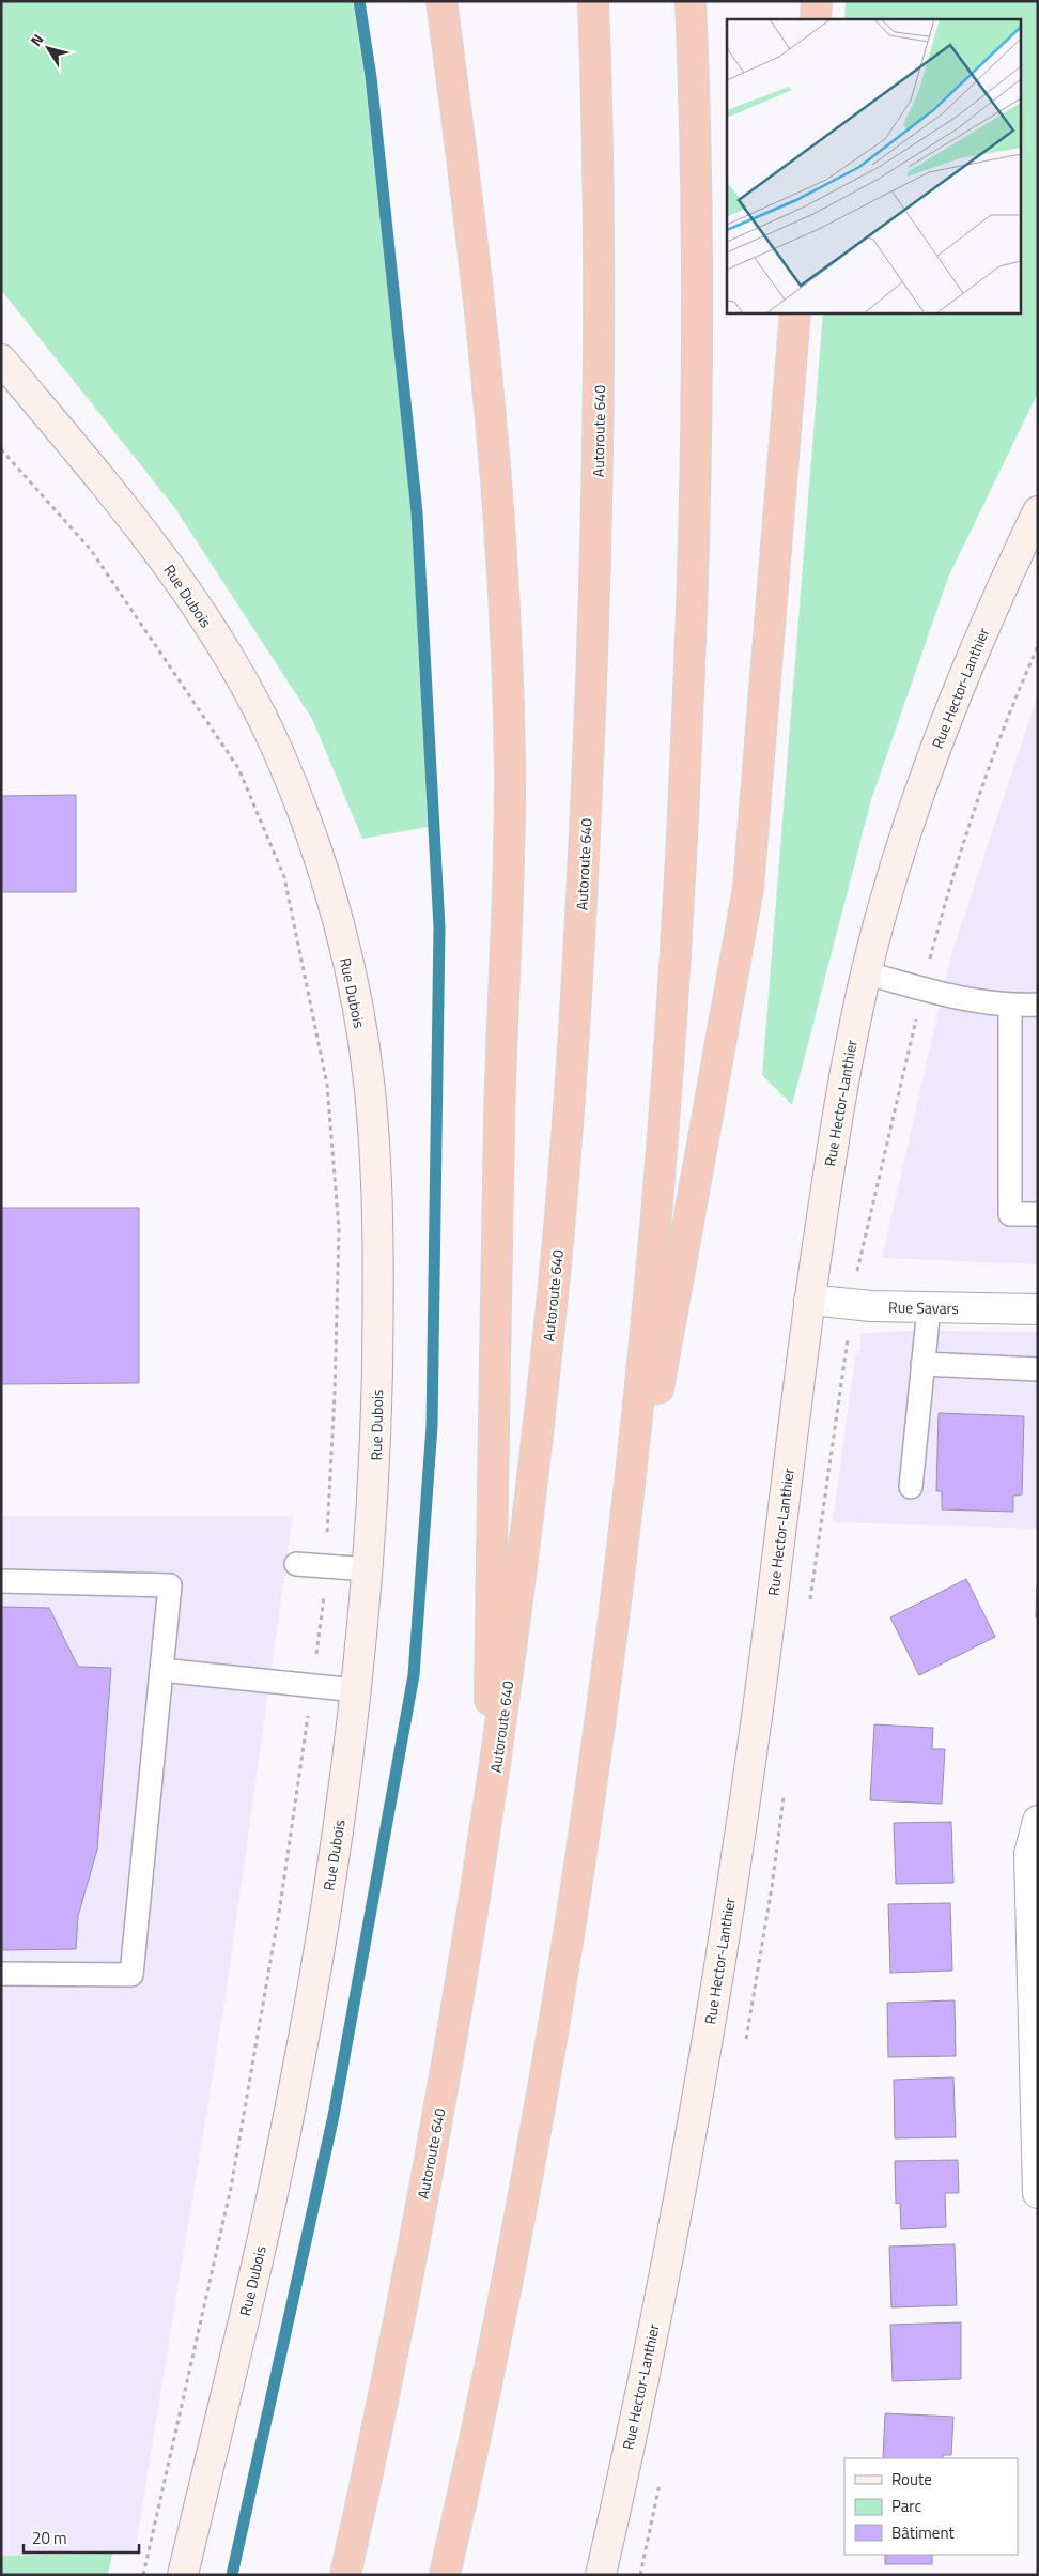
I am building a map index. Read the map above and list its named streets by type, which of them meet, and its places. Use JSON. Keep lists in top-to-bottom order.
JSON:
{
  "streets": {
    "highway": ["Autoroute 640"],
    "street": ["Rue Dubois", "Rue Hector-Lanthier", "Rue Savars"]
  },
  "crossings": [
    ["Rue Hector-Lanthier", "Rue Savars"]
  ],
  "legend": ["Route", "Parc", "Bâtiment"],
  "scale_bar": "20 m",
  "north": "top left"
}
